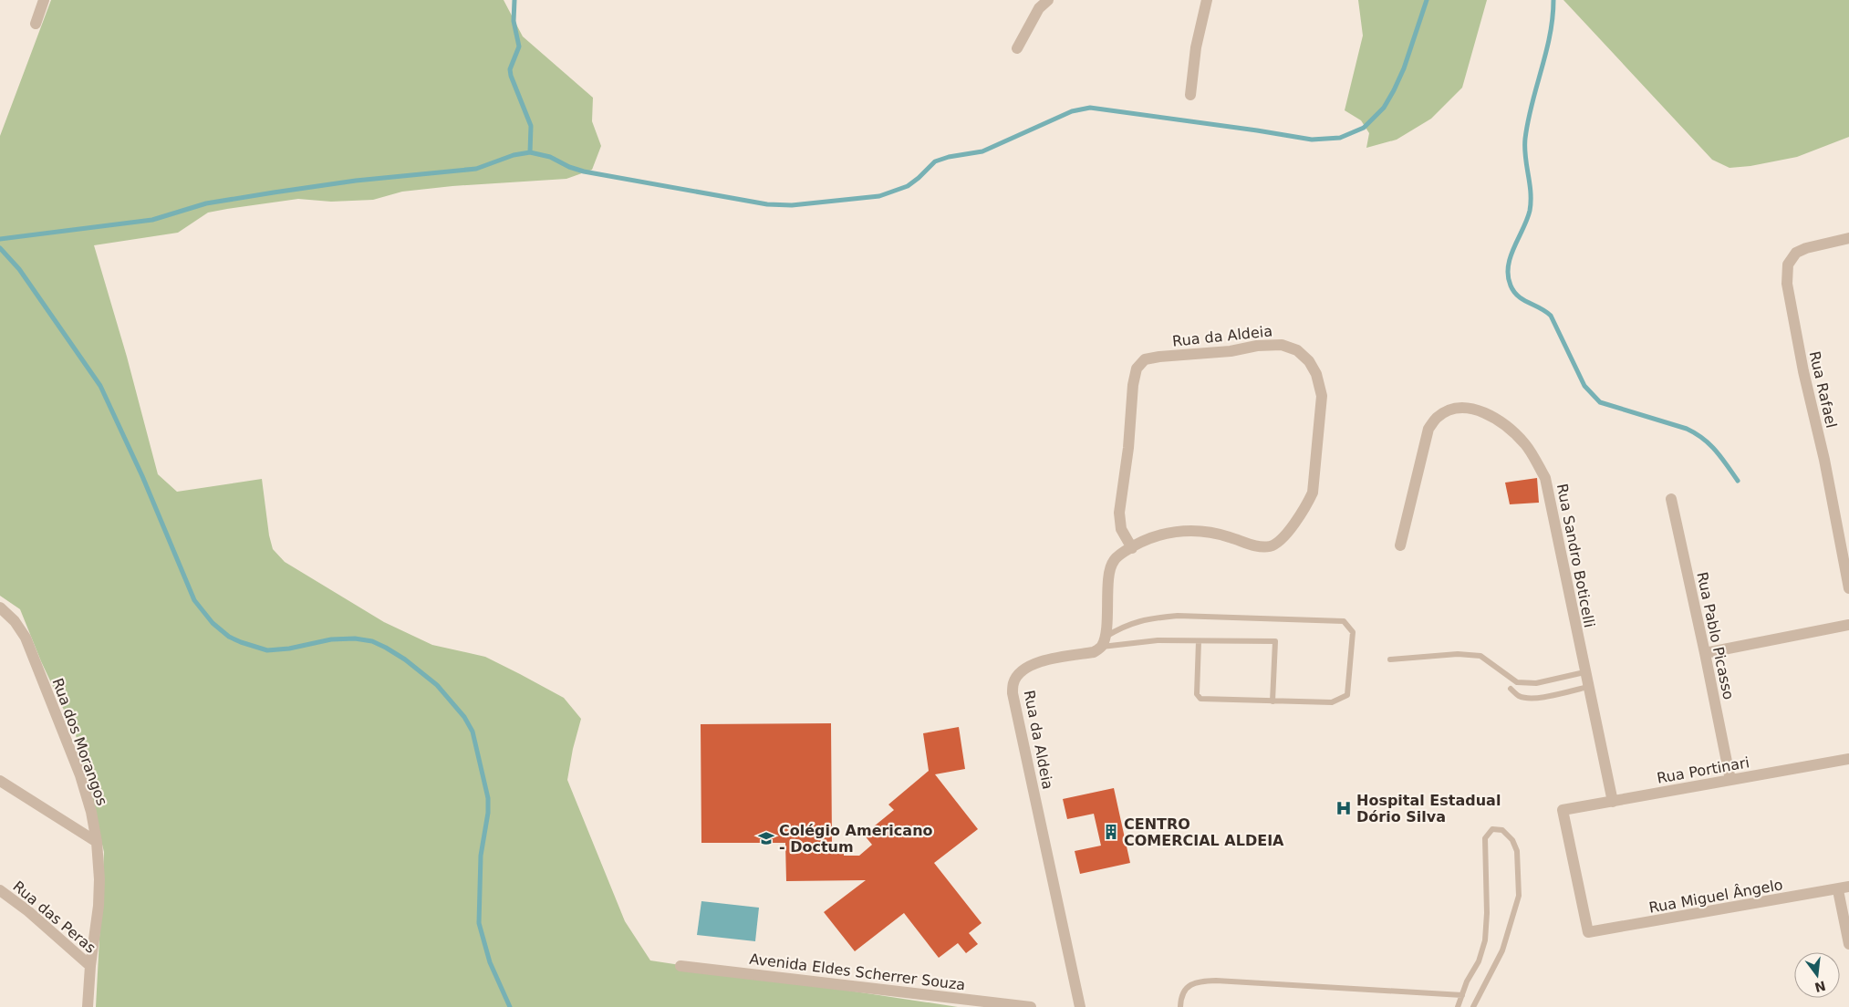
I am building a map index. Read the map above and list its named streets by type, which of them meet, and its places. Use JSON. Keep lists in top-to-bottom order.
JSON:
{
  "streets": {
    "street": [
      "Rua da Aldeia",
      "Rua Rafael",
      "Rua Sandro Boticelli",
      "Rua Pablo Picasso",
      "Rua dos Morangos",
      "Rua Portinari",
      "Rua Miguel Ângelo",
      "Rua das Peras",
      "Avenida Eldes Scherrer Souza"
    ]
  },
  "crossings": [
    ["Rua Sandro Boticelli", "Rua Portinari"],
    ["Rua Pablo Picasso", "Rua Portinari"],
    ["Rua dos Morangos", "Rua das Peras"],
    ["Rua Portinari", "Rua Miguel Ângelo"]
  ],
  "places": {
    "hospital": ["Hospital Estadual Dório Silva"],
    "building": ["CENTRO COMERCIAL ALDEIA"],
    "school or university": ["Colégio Americano - Doctum"]
  },
  "north": "bottom"
}
